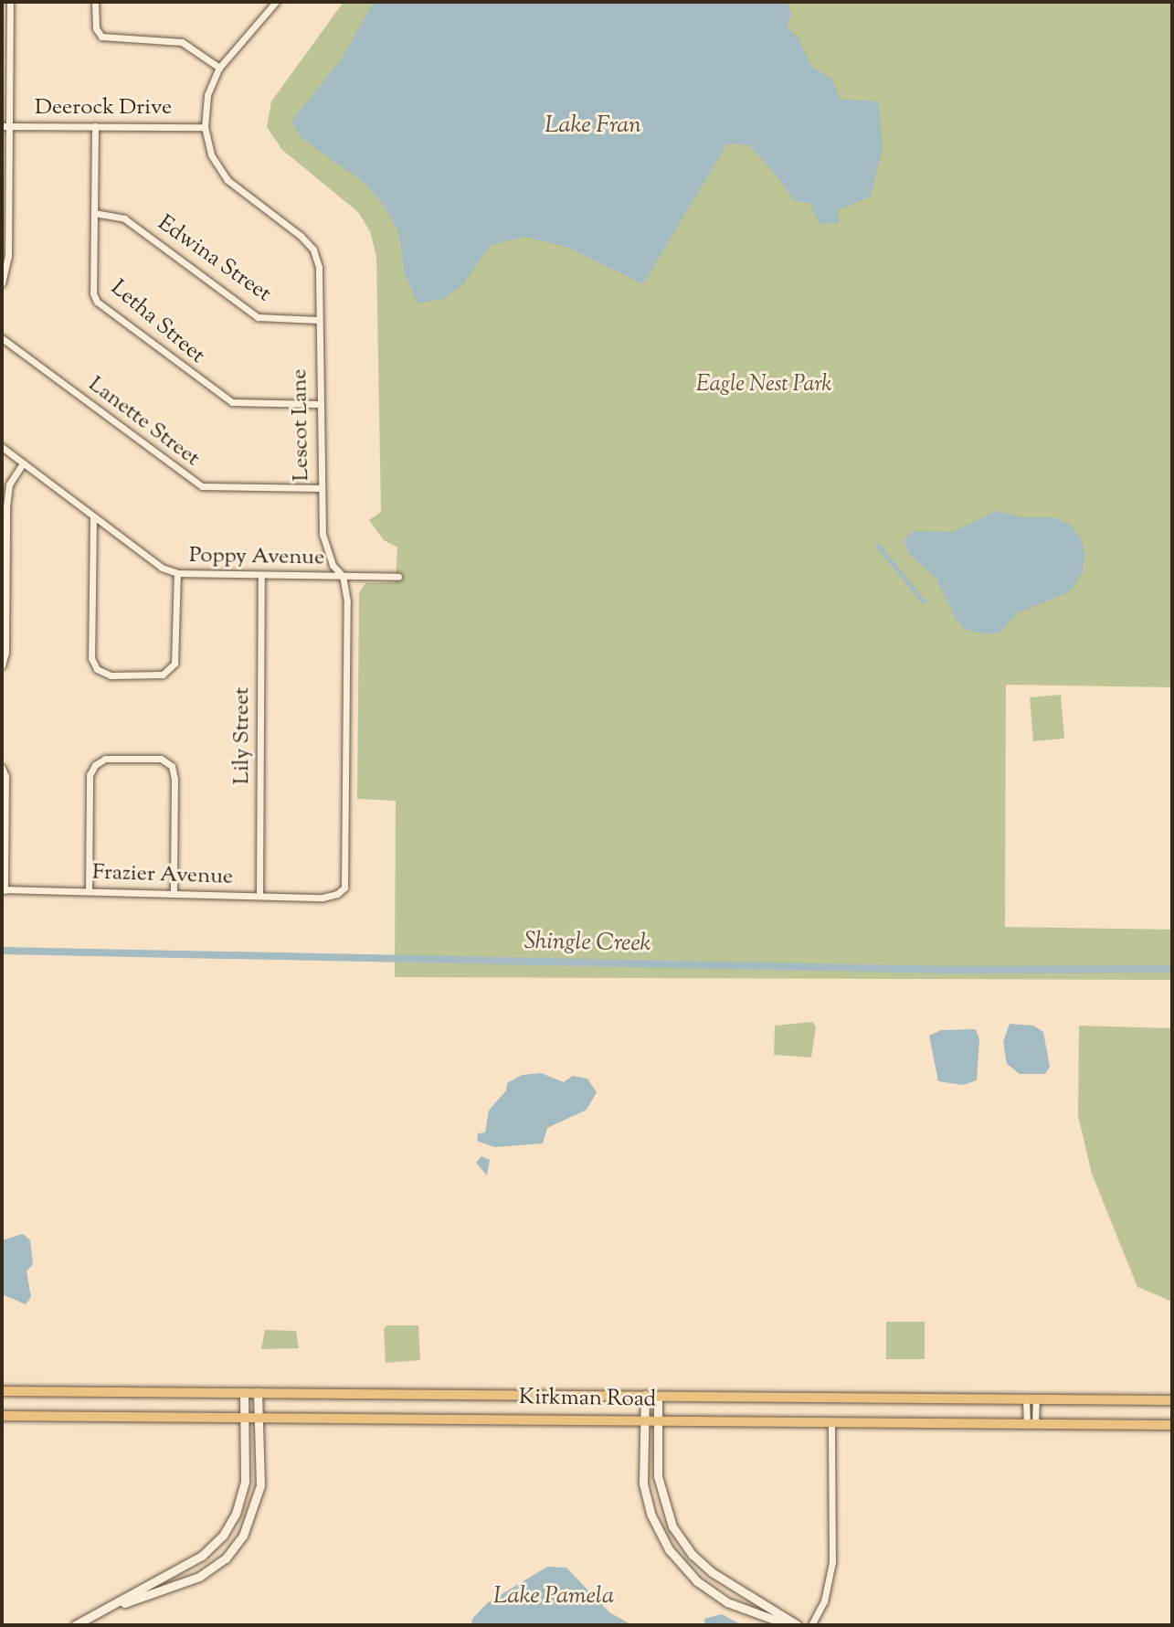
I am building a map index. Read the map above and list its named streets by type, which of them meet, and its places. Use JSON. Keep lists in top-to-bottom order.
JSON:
{
  "streets": {
    "main road": ["Kirkman Road"],
    "street": [
      "Deerock Drive",
      "Edwina Street",
      "Letha Street",
      "Lanette Street",
      "Lescot Lane",
      "Poppy Avenue",
      "Lily Street",
      "Frazier Avenue"
    ]
  },
  "crossings": [
    ["Deerock Drive", "Letha Street"],
    ["Deerock Drive", "Lescot Lane"],
    ["Edwina Street", "Letha Street"],
    ["Edwina Street", "Lescot Lane"],
    ["Letha Street", "Lescot Lane"],
    ["Lanette Street", "Lescot Lane"],
    ["Lescot Lane", "Poppy Avenue"],
    ["Lescot Lane", "Frazier Avenue"],
    ["Poppy Avenue", "Lily Street"],
    ["Lily Street", "Frazier Avenue"]
  ],
  "water": ["Lake Fran", "Shingle Creek", "Lake Pamela"],
  "parks": ["Eagle Nest Park"]
}
